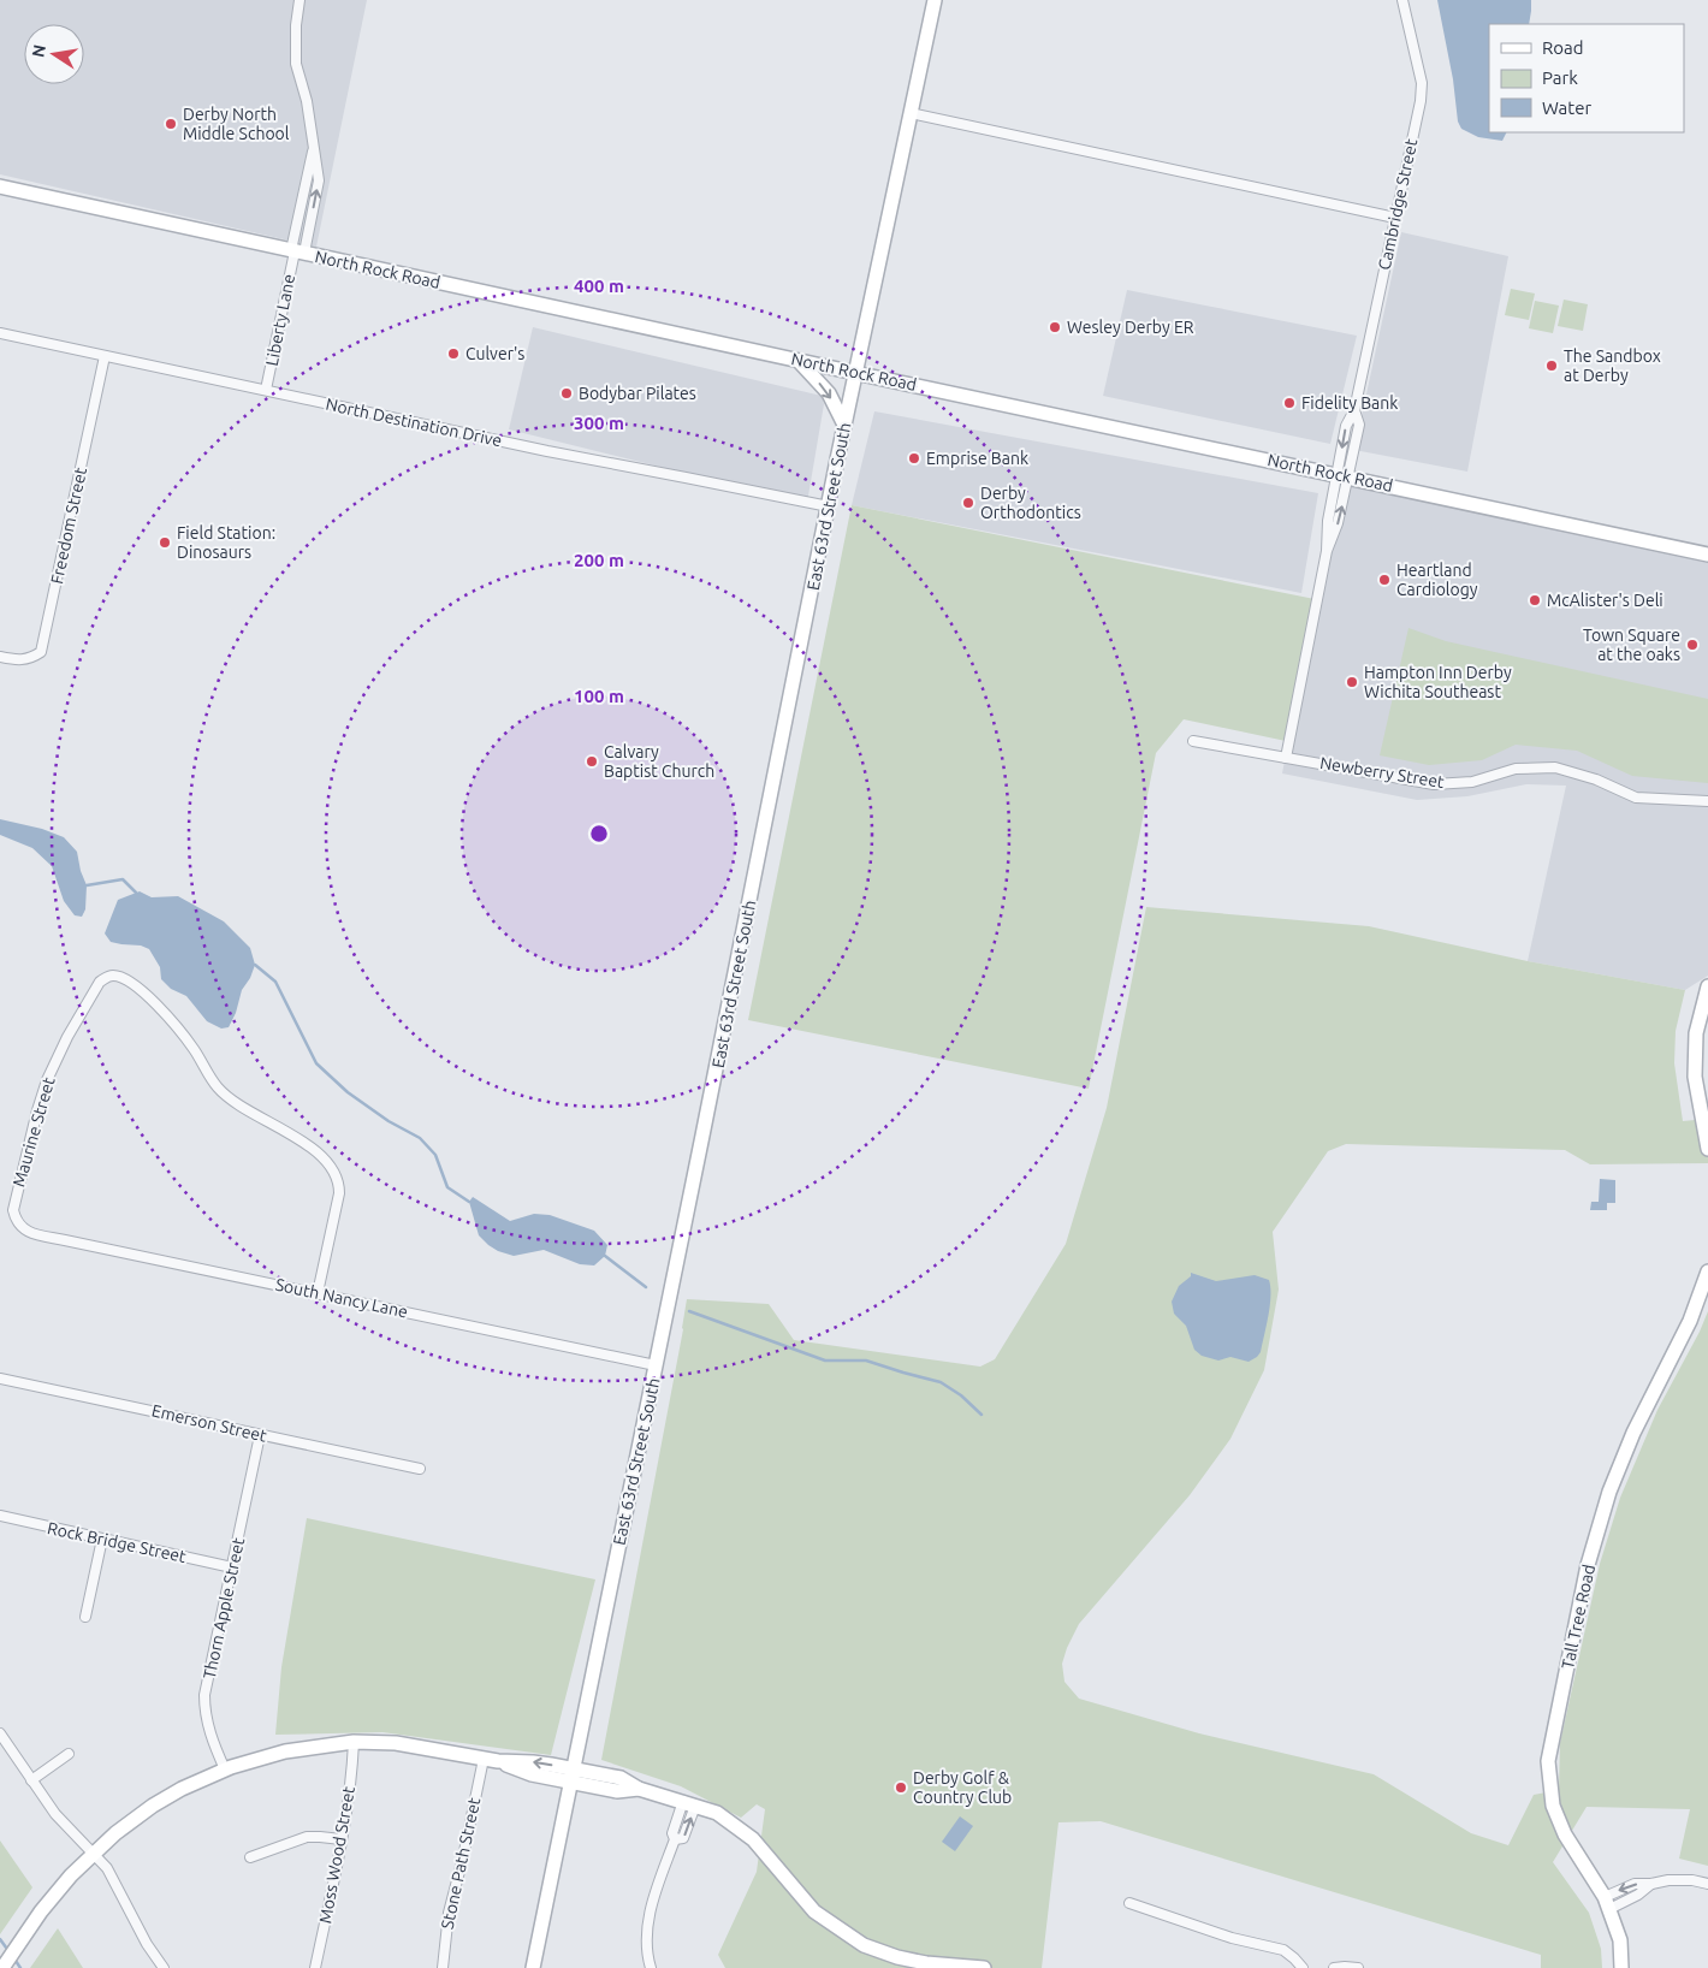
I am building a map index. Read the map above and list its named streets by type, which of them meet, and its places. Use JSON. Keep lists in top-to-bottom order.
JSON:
{
  "streets": {
    "main road": ["North Rock Road", "East 63rd Street South", "Tall Tree Road"],
    "street": [
      "Cambridge Street",
      "Liberty Lane",
      "North Destination Drive",
      "Freedom Street",
      "Newberry Street",
      "Maurine Street",
      "South Nancy Lane",
      "Emerson Street",
      "Rock Bridge Street",
      "Thorn Apple Street",
      "Moss Wood Street",
      "Stone Path Street"
    ]
  },
  "crossings": [
    ["Cambridge Street", "North Rock Road"],
    ["Cambridge Street", "Newberry Street"],
    ["North Rock Road", "Liberty Lane"],
    ["North Rock Road", "East 63rd Street South"],
    ["Liberty Lane", "North Destination Drive"],
    ["North Destination Drive", "East 63rd Street South"],
    ["North Destination Drive", "Freedom Street"],
    ["East 63rd Street South", "South Nancy Lane"],
    ["Maurine Street", "South Nancy Lane"],
    ["Emerson Street", "Thorn Apple Street"],
    ["Rock Bridge Street", "Thorn Apple Street"]
  ],
  "places": [
    "Derby North Middle School",
    "Wesley Derby ER",
    "Culver's",
    "The Sandbox at Derby",
    "Bodybar Pilates",
    "Fidelity Bank",
    "Emprise Bank",
    "Derby Orthodontics",
    "Field Station: Dinosaurs",
    "Heartland Cardiology",
    "McAlister's Deli",
    "Town Square at the oaks",
    "Hampton Inn Derby Wichita Southeast",
    "Calvary Baptist Church",
    "Derby Golf & Country Club"
  ],
  "legend": ["Road", "Park", "Water"],
  "north": "left",
  "rings": [
    "400 m",
    "300 m",
    "200 m",
    "100 m"
  ]
}
